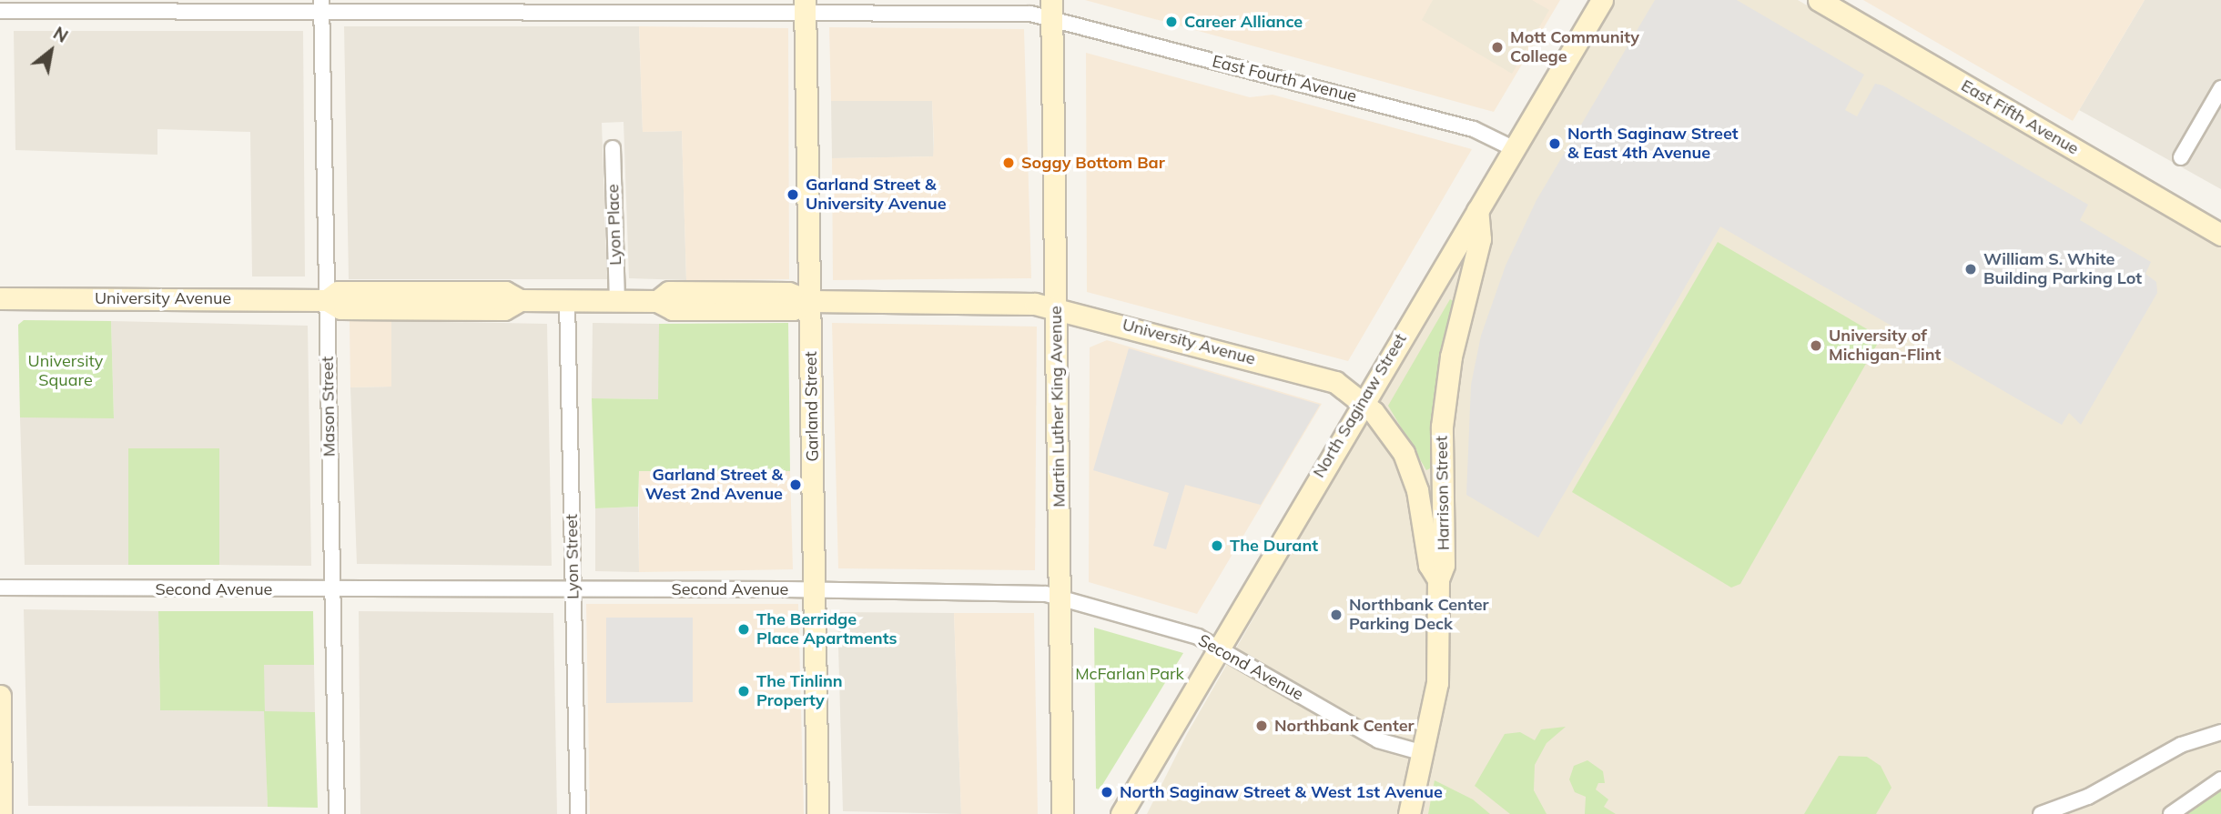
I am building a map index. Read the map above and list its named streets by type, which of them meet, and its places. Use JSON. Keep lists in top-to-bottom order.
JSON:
{
  "streets": {
    "street": [
      "East Fourth Avenue",
      "East Fifth Avenue",
      "Lyon Place",
      "University Avenue",
      "North Saginaw Street",
      "Mason Street",
      "Garland Street",
      "Martin Luther King Avenue",
      "Harrison Street",
      "Lyon Street",
      "Second Avenue"
    ]
  },
  "crossings": [
    ["East Fourth Avenue", "North Saginaw Street"],
    ["East Fourth Avenue", "Mason Street"],
    ["East Fourth Avenue", "Garland Street"],
    ["East Fourth Avenue", "Martin Luther King Avenue"],
    ["Lyon Place", "University Avenue"],
    ["University Avenue", "North Saginaw Street"],
    ["University Avenue", "Mason Street"],
    ["University Avenue", "Garland Street"],
    ["University Avenue", "Martin Luther King Avenue"],
    ["University Avenue", "Harrison Street"],
    ["University Avenue", "Lyon Street"],
    ["North Saginaw Street", "Harrison Street"],
    ["North Saginaw Street", "Second Avenue"],
    ["Mason Street", "Second Avenue"],
    ["Garland Street", "Second Avenue"],
    ["Martin Luther King Avenue", "Second Avenue"],
    ["Harrison Street", "Second Avenue"],
    ["Lyon Street", "Second Avenue"]
  ],
  "parks": ["University Square", "McFarlan Park"],
  "places": [
    "Career Alliance",
    "Mott Community College",
    "North Saginaw Street & East 4th Avenue",
    "Soggy Bottom Bar",
    "Garland Street & University Avenue",
    "William S. White Building Parking Lot",
    "University of Michigan-Flint",
    "Garland Street & West 2nd Avenue",
    "The Durant",
    "Northbank Center Parking Deck",
    "The Berridge Place Apartments",
    "The Tinlinn Property",
    "Northbank Center",
    "North Saginaw Street & West 1st Avenue"
  ],
  "north": "top right"
}
